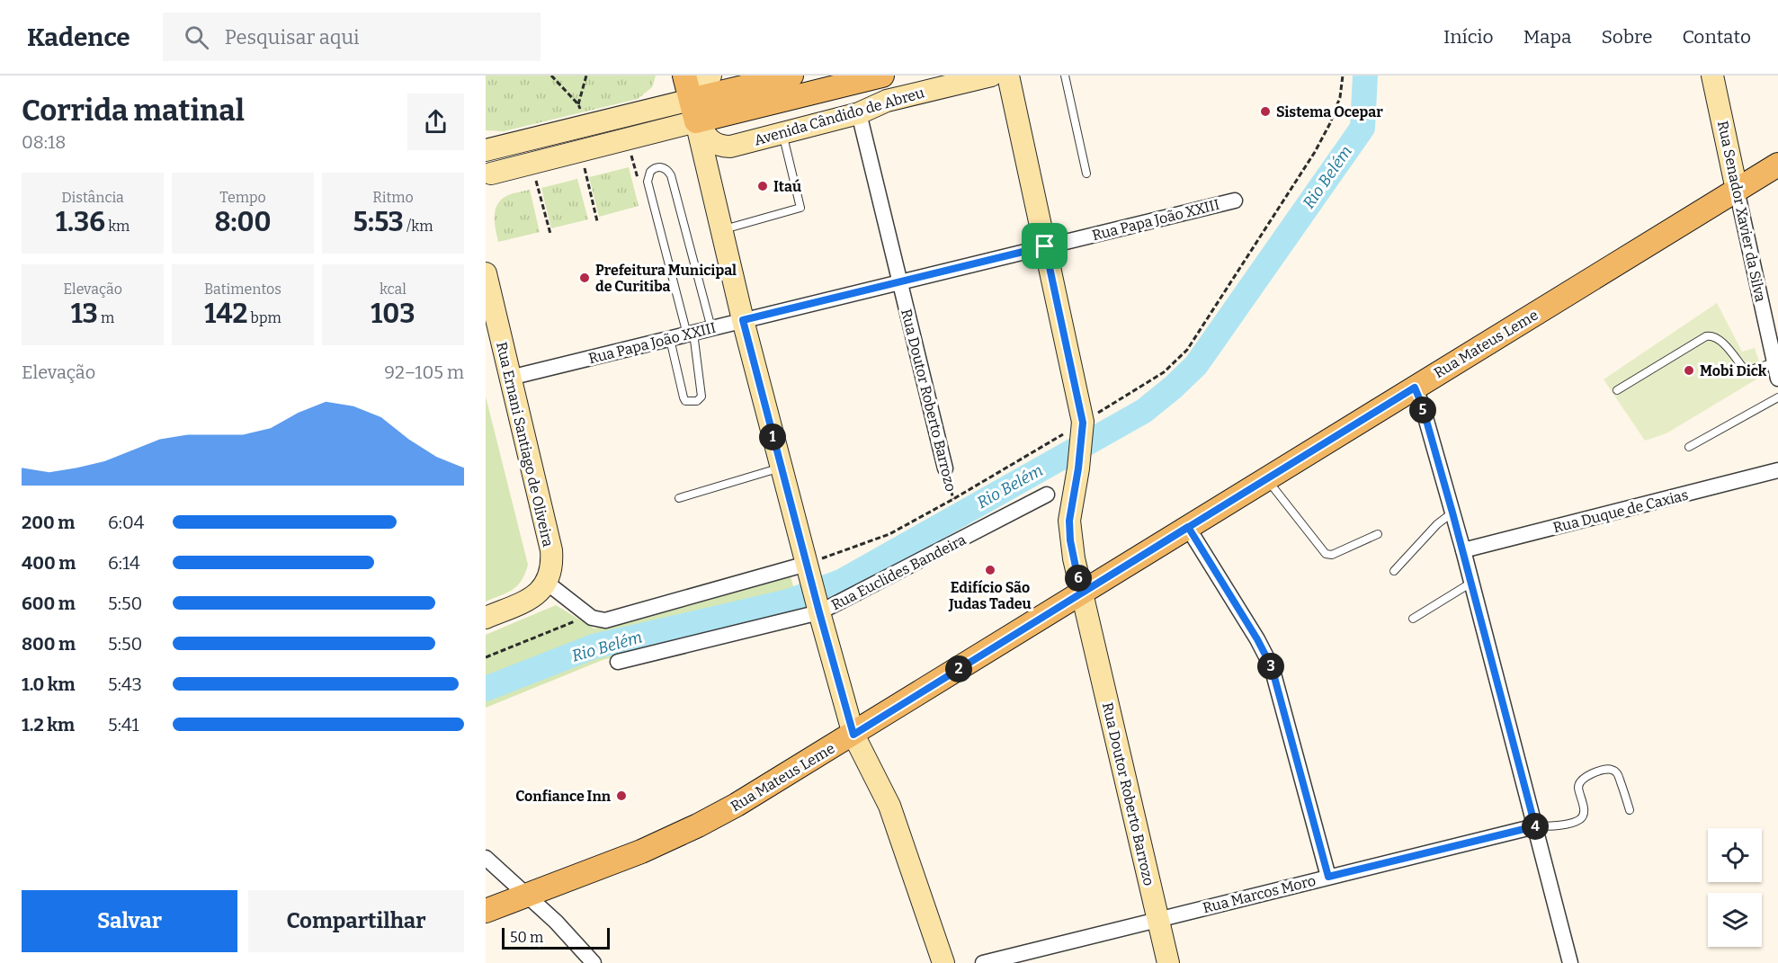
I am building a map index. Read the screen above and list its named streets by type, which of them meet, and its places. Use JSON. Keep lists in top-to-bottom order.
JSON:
{
  "streets": {
    "main road": [
      "Avenida Cândido de Abreu",
      "Rua Senador Xavier da Silva",
      "Rua Mateus Leme",
      "Rua Doutor Roberto Barrozo",
      "Rua Ernani Santiago de Oliveira"
    ],
    "street": [
      "Rua Papa João XXIII",
      "Rua Duque de Caxias",
      "Rua Euclides Bandeira",
      "Rua Marcos Moro"
    ]
  },
  "crossings": [
    ["Avenida Cândido de Abreu", "Rua Doutor Roberto Barrozo"],
    ["Rua Senador Xavier da Silva", "Rua Mateus Leme"],
    ["Rua Papa João XXIII", "Rua Doutor Roberto Barrozo"],
    ["Rua Papa João XXIII", "Rua Ernani Santiago de Oliveira"],
    ["Rua Mateus Leme", "Rua Doutor Roberto Barrozo"],
    ["Rua Doutor Roberto Barrozo", "Rua Marcos Moro"]
  ],
  "water": ["Rio Belém"],
  "places": [
    "Sistema Ocepar",
    "Itaú",
    "Prefeitura Municipal de Curitiba",
    "Mobi Dick",
    "Edifício São Judas Tadeu",
    "Confiance Inn"
  ],
  "scale_bar": "50 m",
  "page": {
    "header": "Kadence",
    "search": "Pesquisar aqui",
    "nav": [
      "Início",
      "Mapa",
      "Sobre",
      "Contato"
    ],
    "heading": ["Corrida matinal", "08:18"],
    "stats": [
      ["Distância", "1.36 km"],
      ["Tempo", "8:00"],
      ["Ritmo", "5:53 /km"],
      ["Elevação", "13 m"],
      ["Batimentos", "142 bpm"],
      ["kcal", "103"]
    ],
    "chart": ["Elevação", "92–105 m"],
    "pins": [
      "5",
      "1",
      "6",
      "3",
      "2",
      "4"
    ],
    "list": [
      {
        "name": "200 m",
        "note": "6:04"
      },
      {
        "name": "400 m",
        "note": "6:14"
      },
      {
        "name": "600 m",
        "note": "5:50"
      },
      {
        "name": "800 m",
        "note": "5:50"
      },
      {
        "name": "1.0 km",
        "note": "5:43"
      },
      {
        "name": "1.2 km",
        "note": "5:41"
      }
    ],
    "buttons": ["Salvar", "Compartilhar"],
    "scale": "50 m"
  }
}
